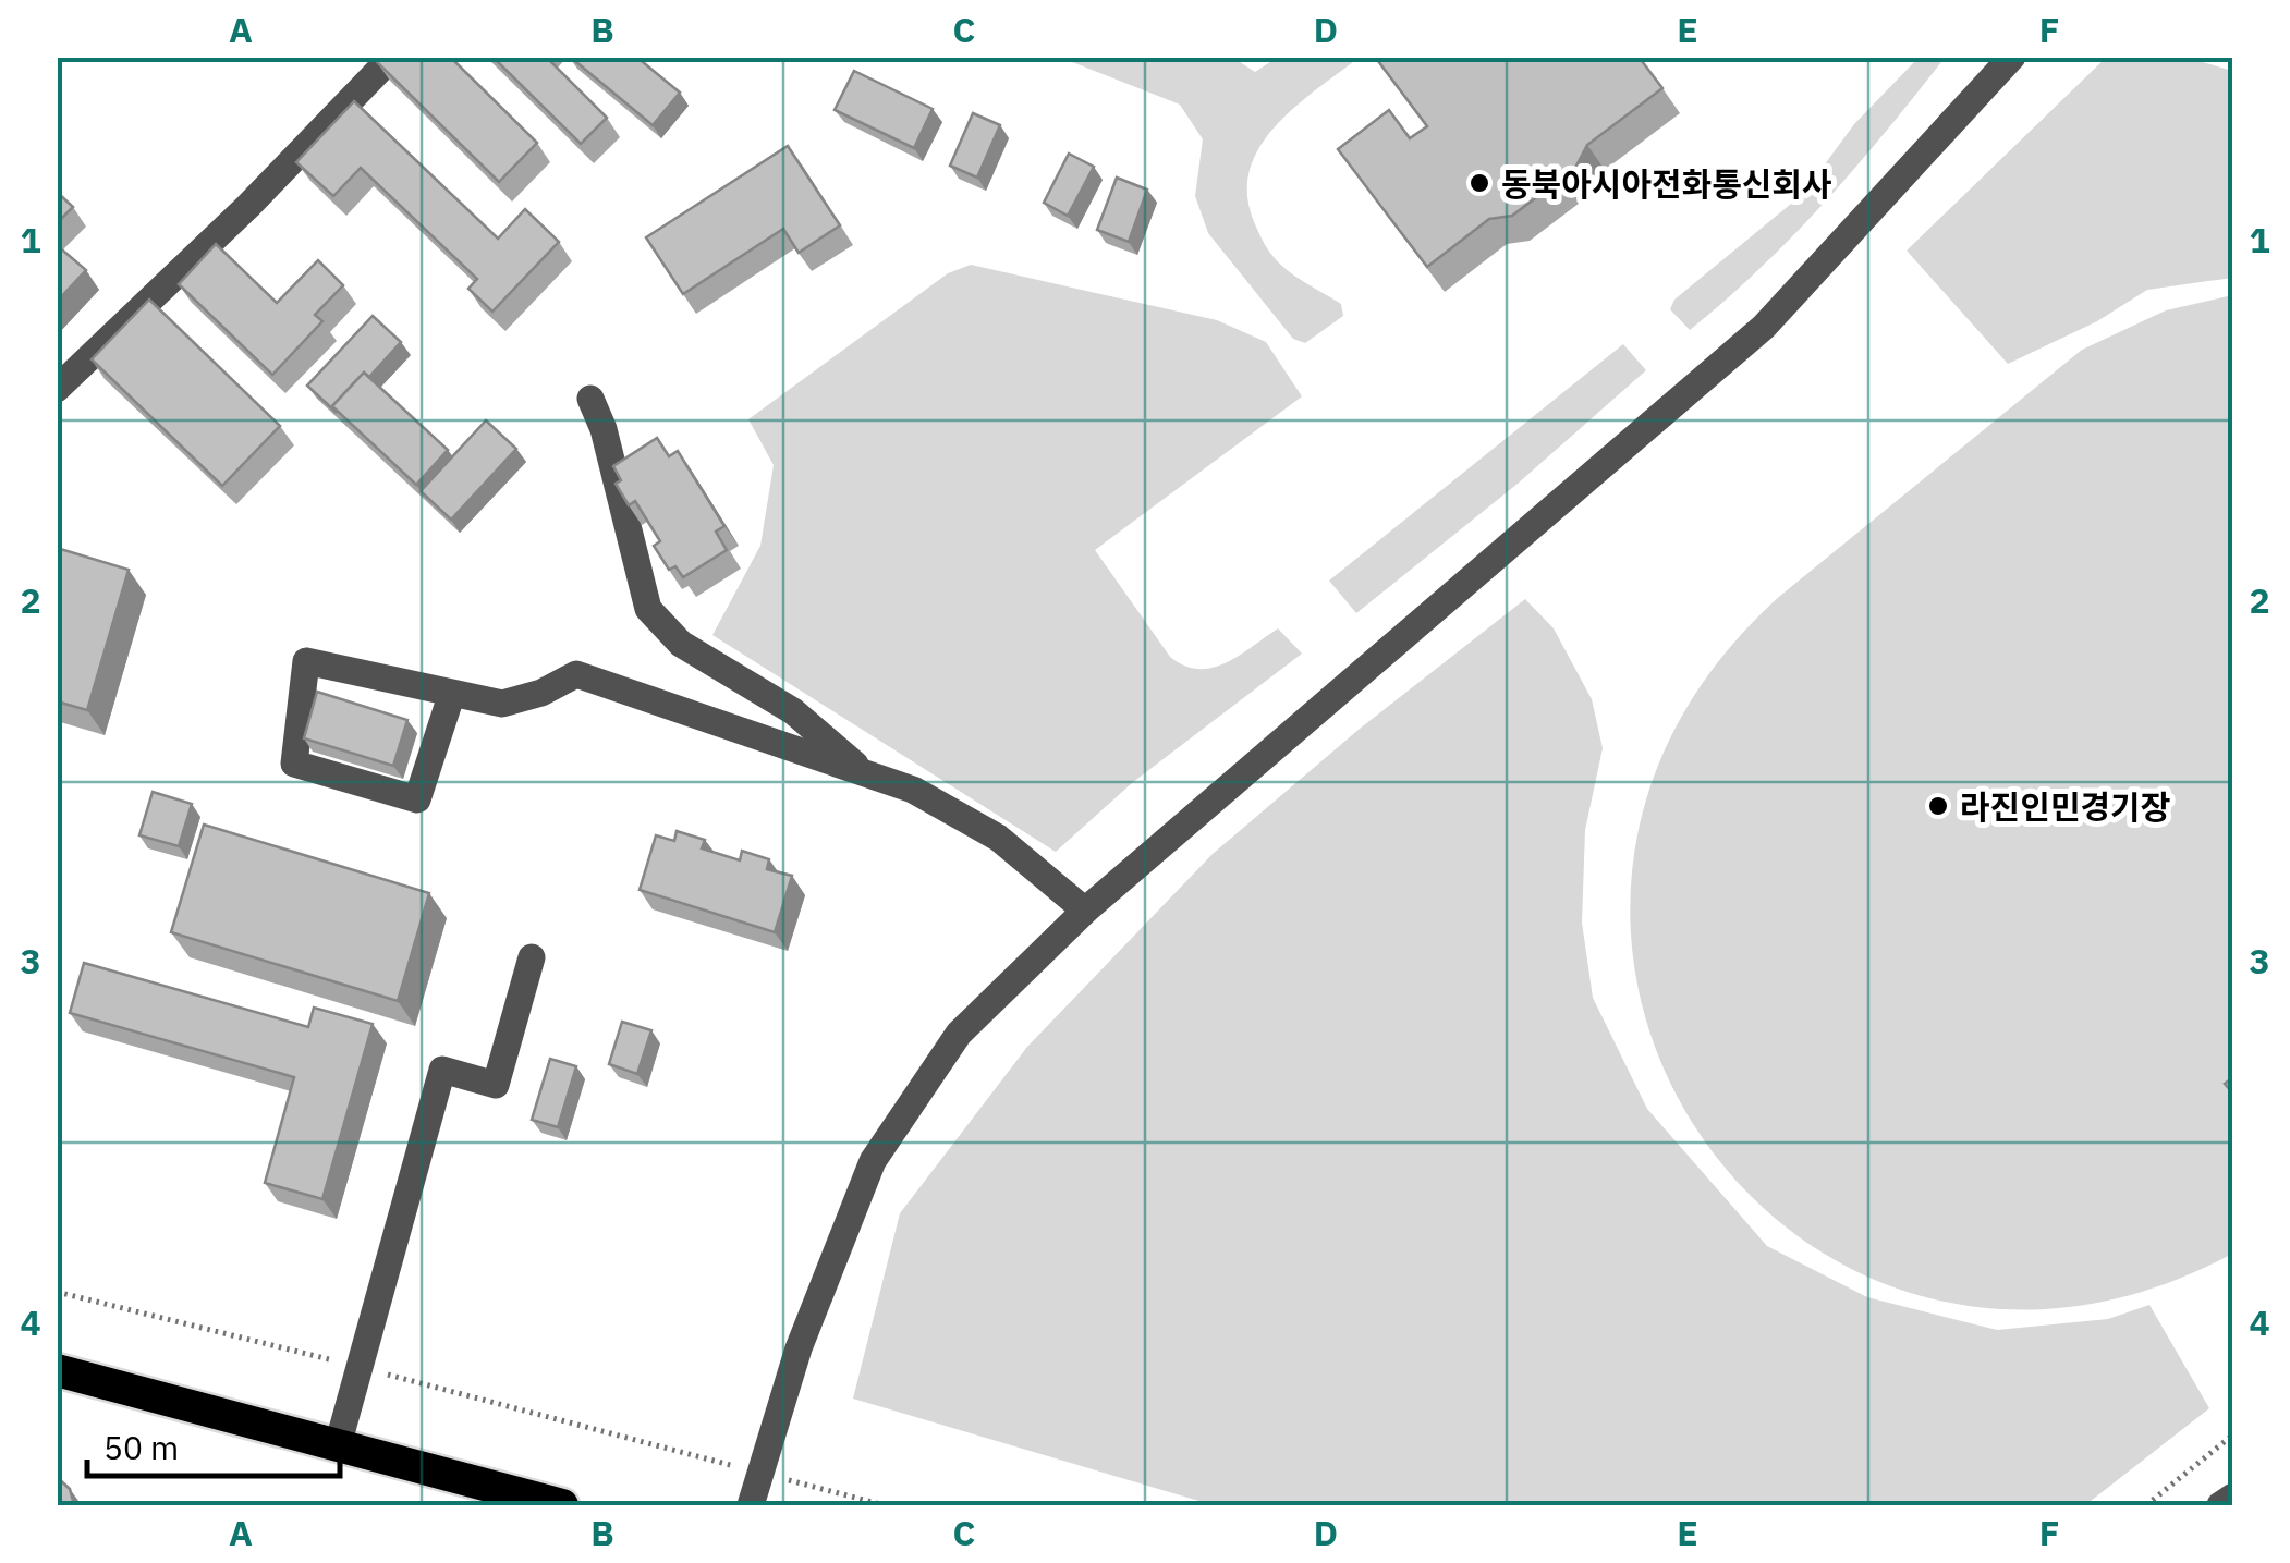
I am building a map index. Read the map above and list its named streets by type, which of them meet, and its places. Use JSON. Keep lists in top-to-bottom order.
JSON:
{
  "places": ["동북아시아전화통신회사", "라진인민경기장"],
  "scale_bar": "50 m",
  "grid": {
    "columns": [
      "A",
      "B",
      "C",
      "D",
      "E",
      "F"
    ],
    "rows": [
      "1",
      "2",
      "3",
      "4"
    ]
  }
}
